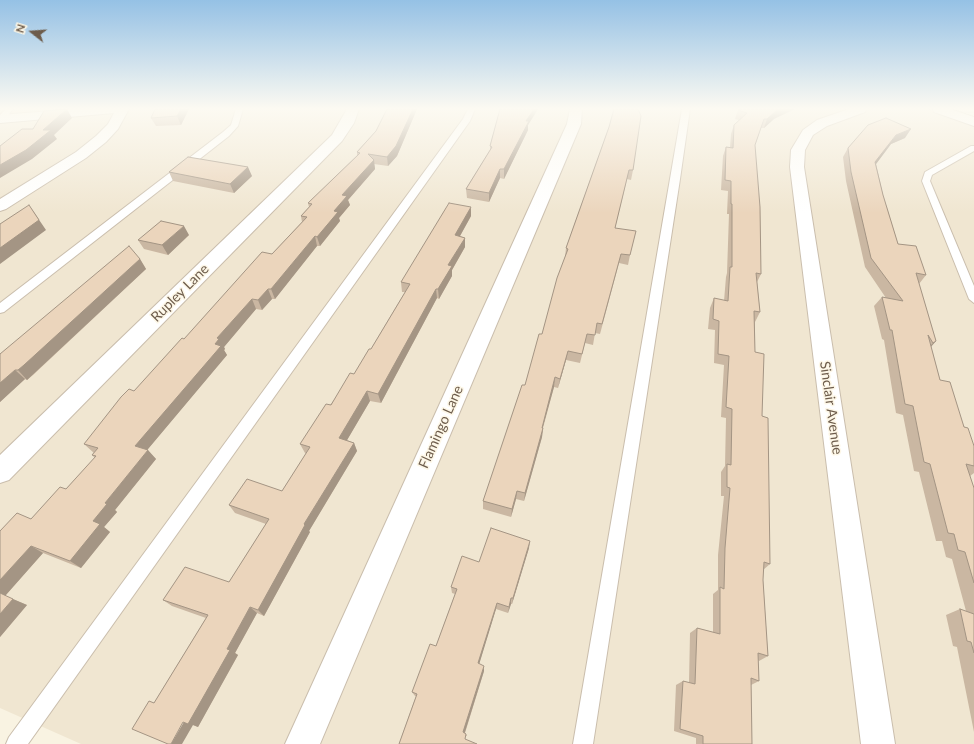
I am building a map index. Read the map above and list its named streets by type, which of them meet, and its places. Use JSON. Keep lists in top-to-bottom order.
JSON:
{
  "streets": {
    "street": ["Rupley Lane", "Sinclair Avenue", "Flamingo Lane"]
  },
  "north": "left"
}
